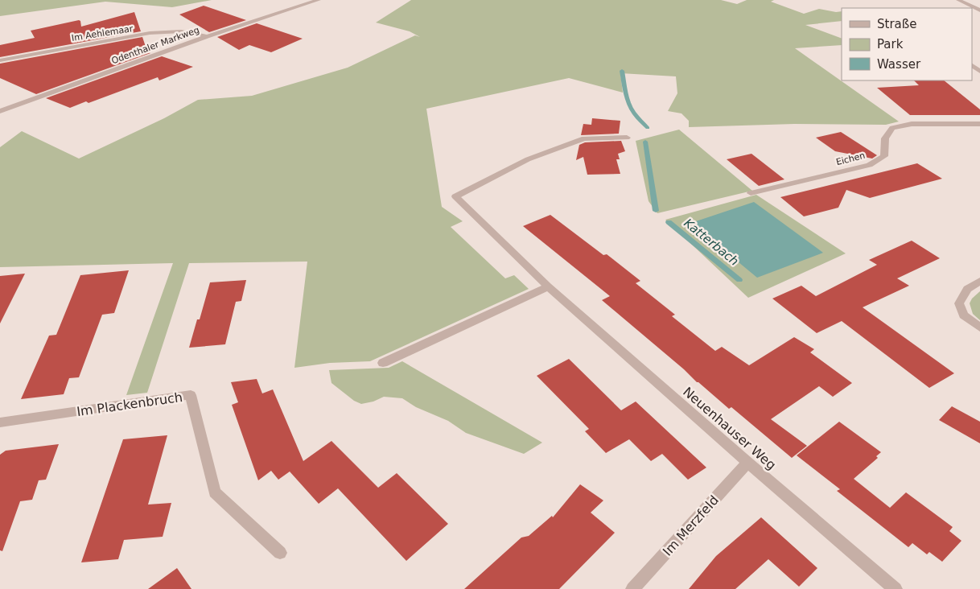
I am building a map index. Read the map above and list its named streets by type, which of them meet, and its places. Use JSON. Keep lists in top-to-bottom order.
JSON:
{
  "streets": {
    "street": [
      "Im Aehlemaar",
      "Odenthaler Markweg",
      "Eichen",
      "Im Plackenbruch",
      "Neuenhauser Weg",
      "Im Merzfeld"
    ]
  },
  "crossings": [
    ["Im Aehlemaar", "Odenthaler Markweg"],
    ["Neuenhauser Weg", "Im Merzfeld"]
  ],
  "water": ["Katterbach"],
  "legend": ["Straße", "Park", "Wasser"]
}
